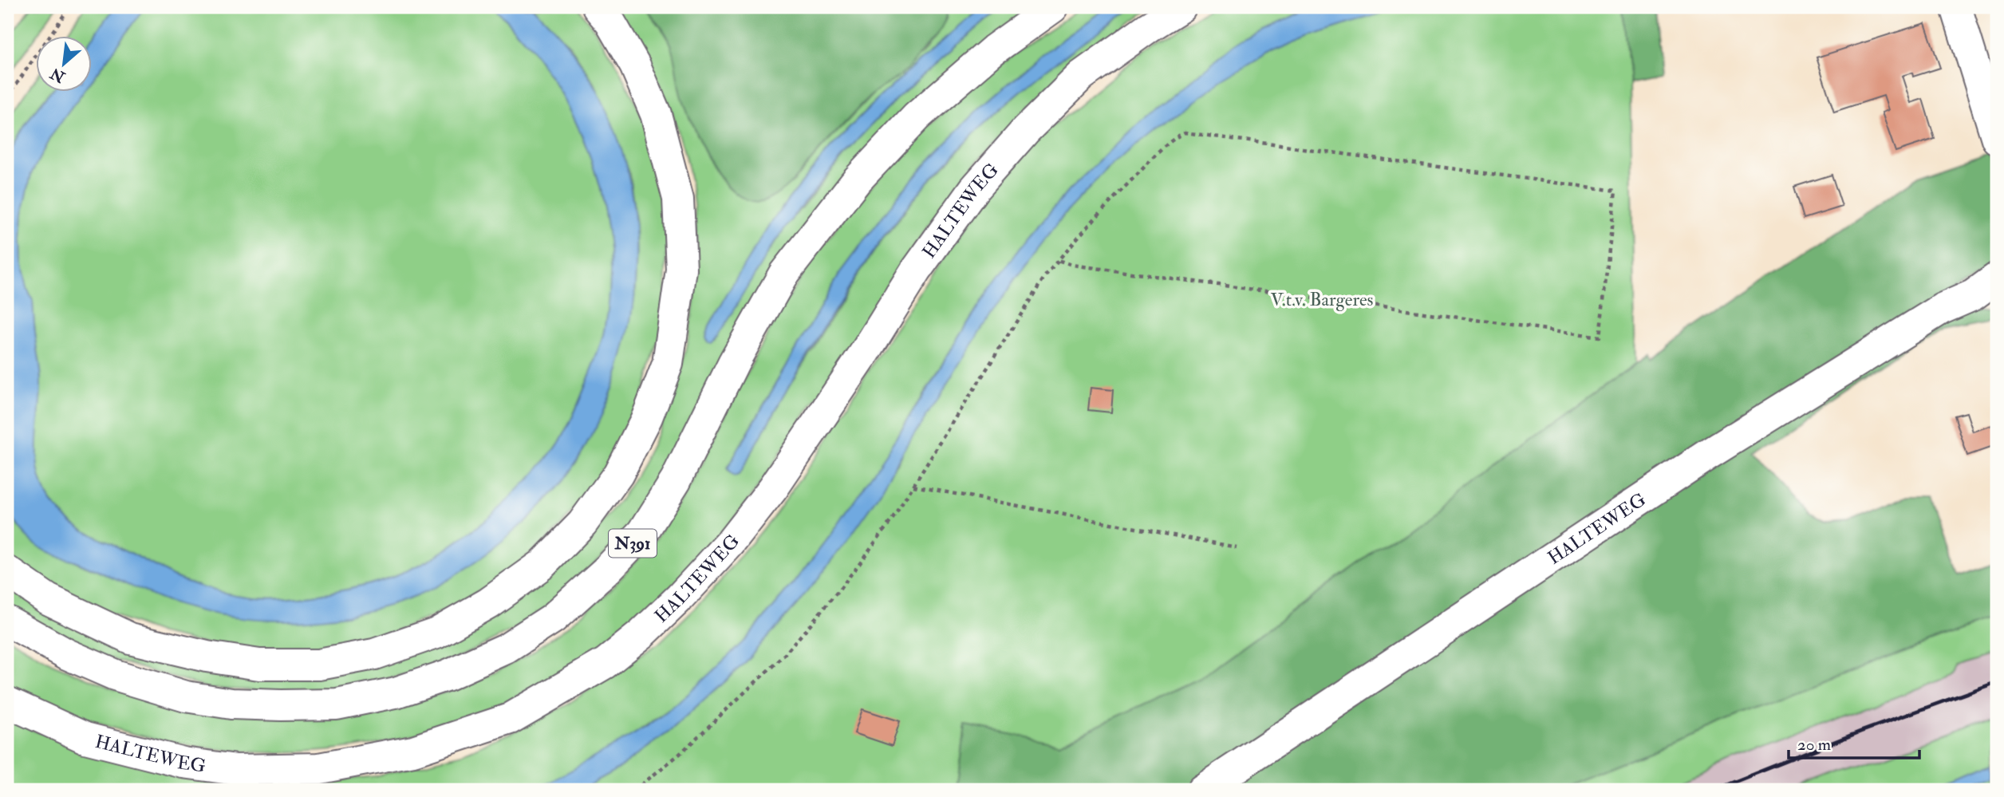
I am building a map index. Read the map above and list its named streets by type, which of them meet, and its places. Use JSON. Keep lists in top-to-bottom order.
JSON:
{
  "streets": {
    "street": ["HALTEWEG", "N391"]
  },
  "parks": ["V.t.v. Bargeres"],
  "scale_bar": "20 m",
  "north": "bottom left"
}
